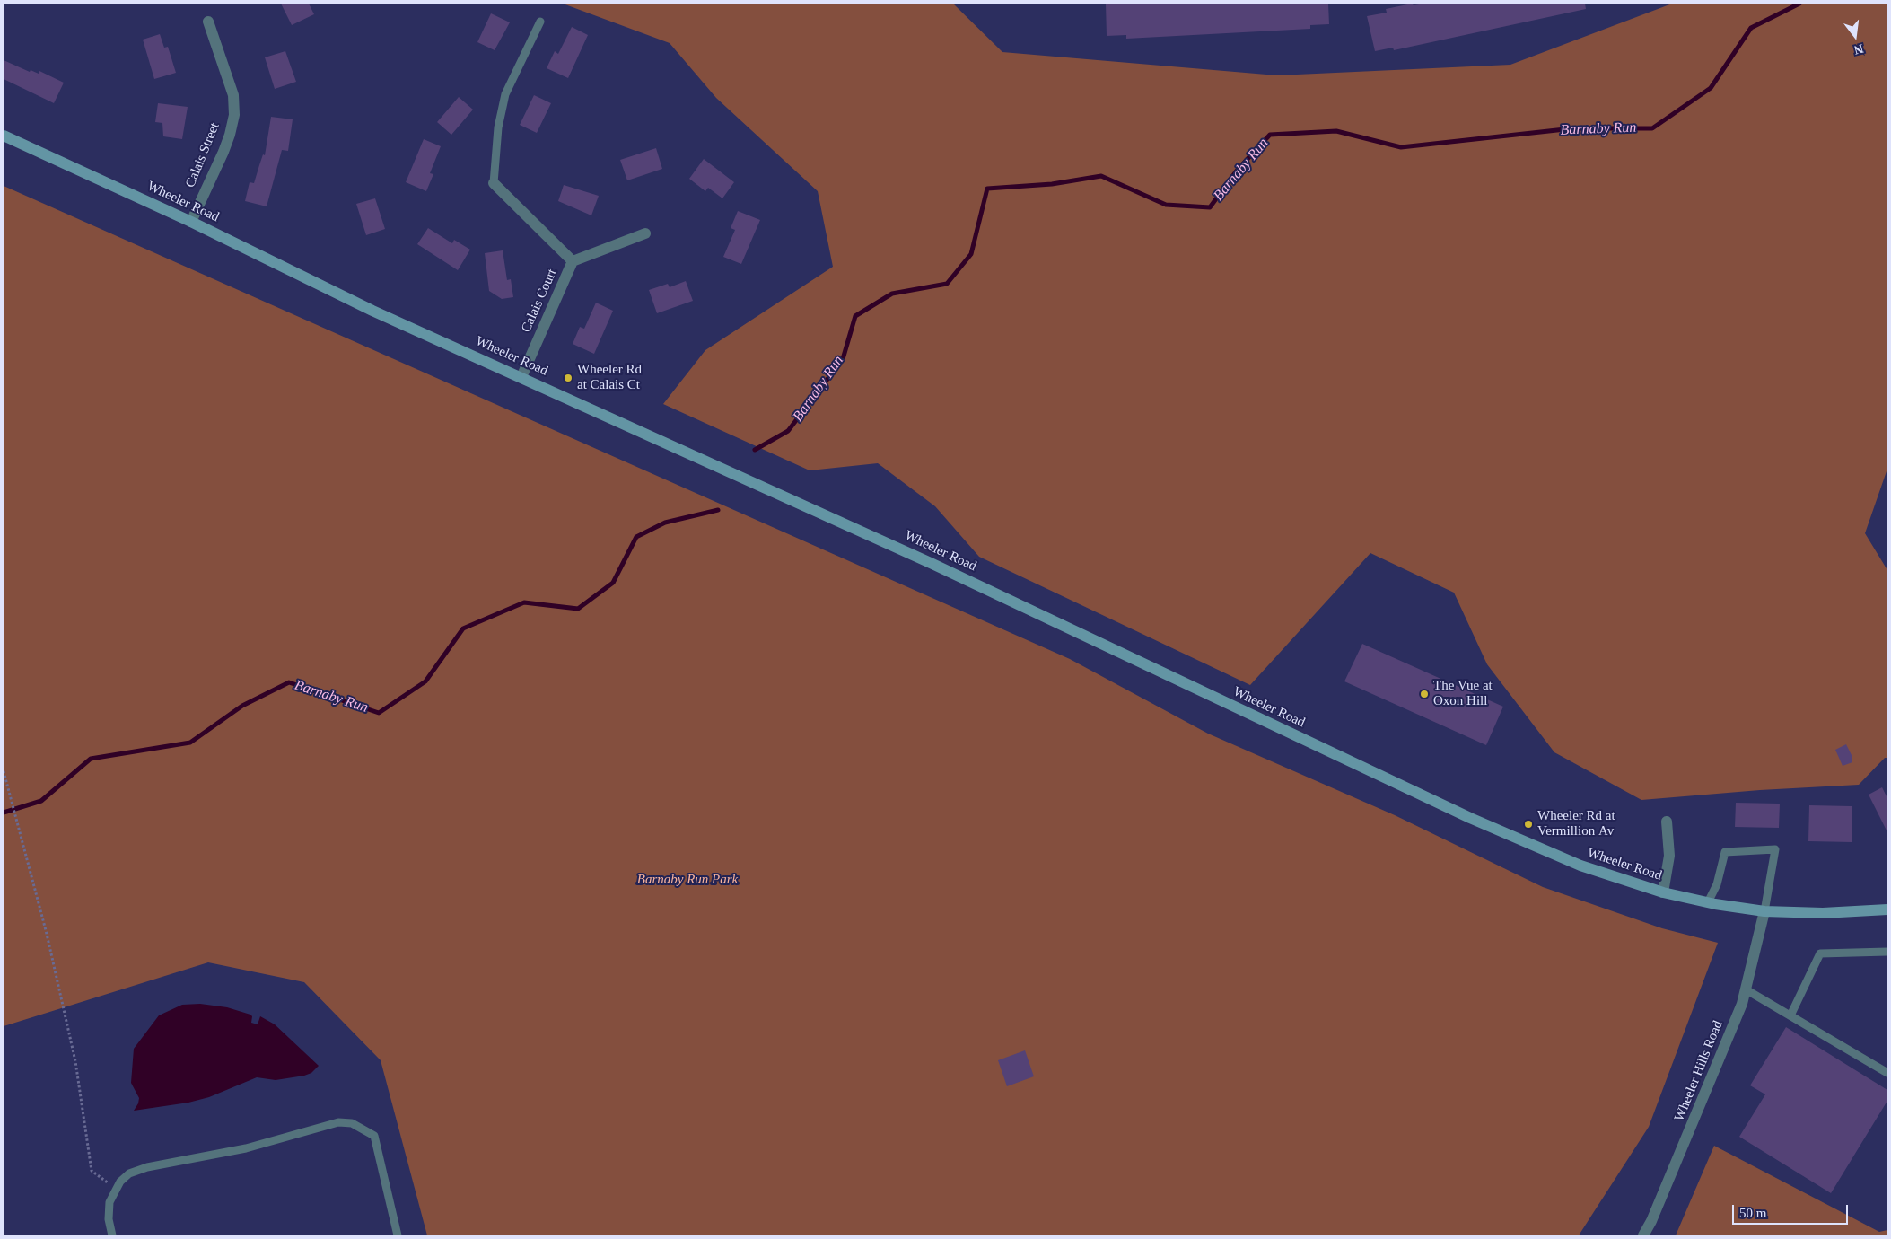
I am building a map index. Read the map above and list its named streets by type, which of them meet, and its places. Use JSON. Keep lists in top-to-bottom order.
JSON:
{
  "streets": {
    "main road": ["Wheeler Road"],
    "street": ["Calais Street", "Calais Court", "Wheeler Hills Road"]
  },
  "crossings": [
    ["Calais Street", "Wheeler Road"],
    ["Wheeler Road", "Calais Court"],
    ["Wheeler Road", "Wheeler Hills Road"]
  ],
  "water": ["Barnaby Run"],
  "parks": ["Barnaby Run Park"],
  "places": ["Wheeler Rd at Calais Ct", "The Vue at Oxon Hill", "Wheeler Rd at Vermillion Av"],
  "scale_bar": "50 m",
  "north": "bottom"
}
